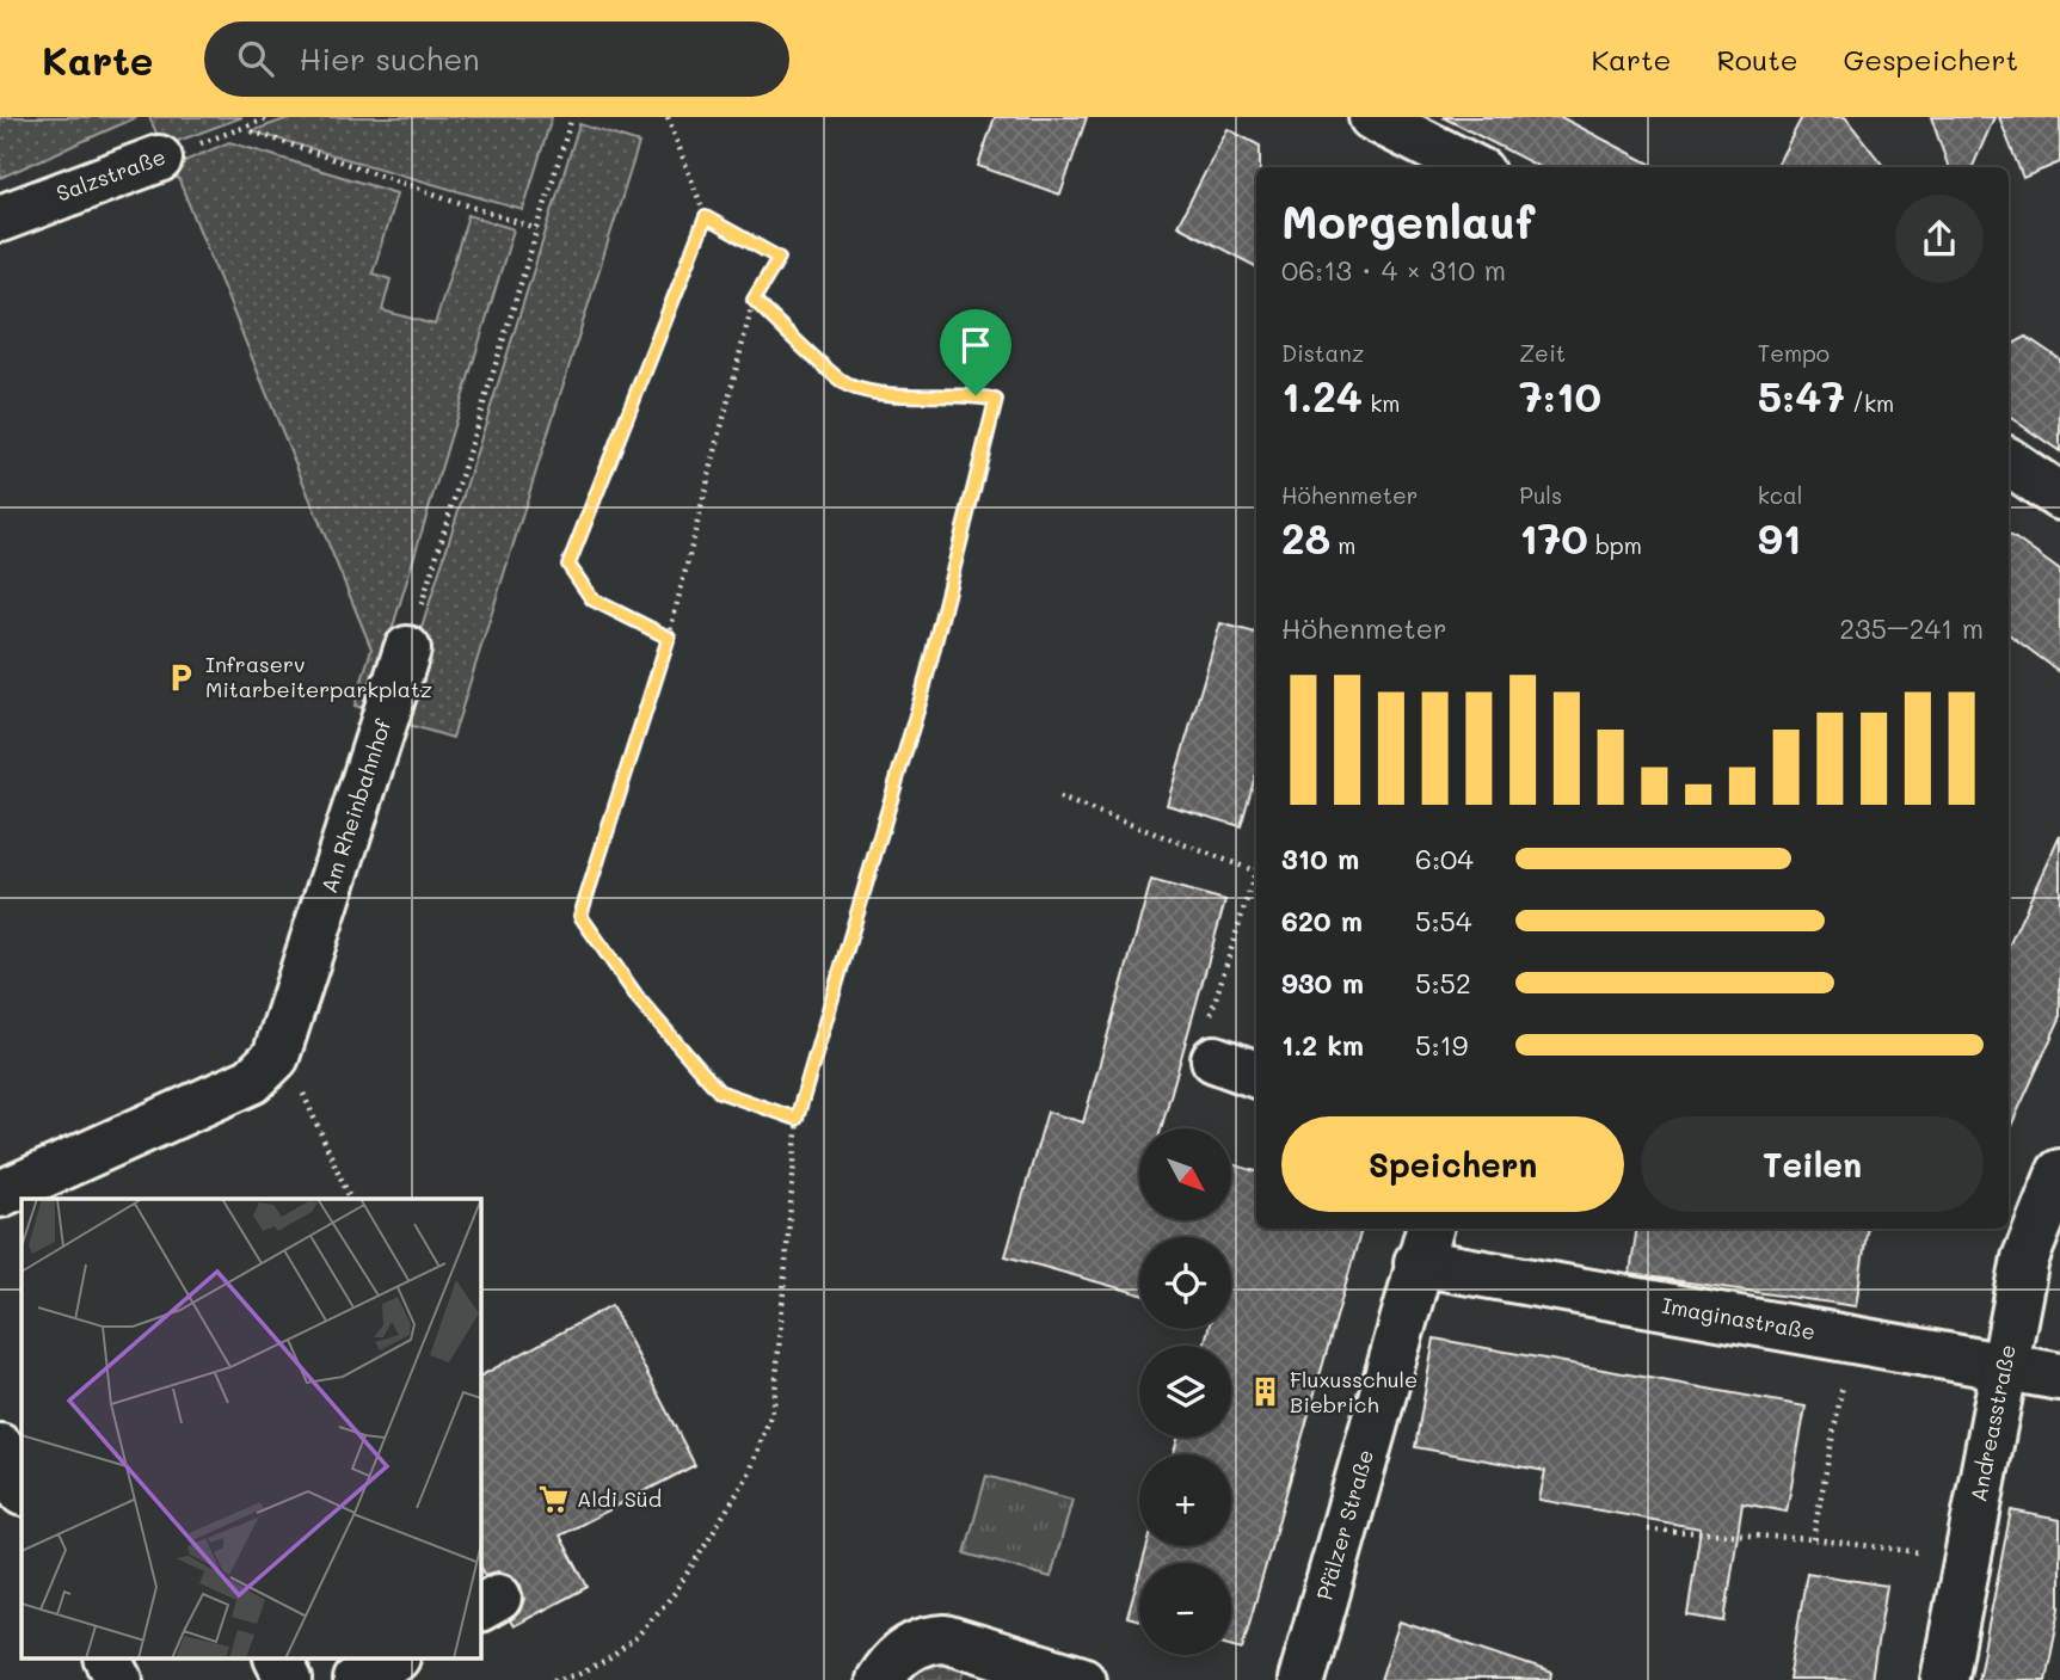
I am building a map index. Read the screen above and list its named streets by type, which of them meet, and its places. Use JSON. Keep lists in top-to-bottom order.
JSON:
{
  "streets": {
    "street": [
      "Salzstraße",
      "Am Rheinbahnhof",
      "Imaginastraße",
      "Andreasstraße",
      "Pfälzer Straße"
    ]
  },
  "crossings": [
    ["Imaginastraße", "Andreasstraße"],
    ["Imaginastraße", "Pfälzer Straße"]
  ],
  "places": {
    "parking": ["Infraserv Mitarbeiterparkplatz"],
    "building": ["Fluxusschule Biebrich"],
    "supermarket": ["Aldi Süd"]
  },
  "north": "bottom right",
  "page": {
    "header": "Karte",
    "search": "Hier suchen",
    "nav": ["Karte", "Route", "Gespeichert"],
    "heading": ["Morgenlauf", "06:13 · 4 × 310 m"],
    "stats": [
      ["Distanz", "1.24 km"],
      ["Zeit", "7:10"],
      ["Tempo", "5:47 /km"],
      ["Höhenmeter", "28 m"],
      ["Puls", "170 bpm"],
      ["kcal", "91"]
    ],
    "chart": ["Höhenmeter", "235–241 m"],
    "list": [
      {
        "name": "310 m",
        "note": "6:04"
      },
      {
        "name": "620 m",
        "note": "5:54"
      },
      {
        "name": "930 m",
        "note": "5:52"
      },
      {
        "name": "1.2 km",
        "note": "5:19"
      }
    ],
    "buttons": ["Speichern", "Teilen"],
    "map_buttons": ["+", "−"]
  }
}
